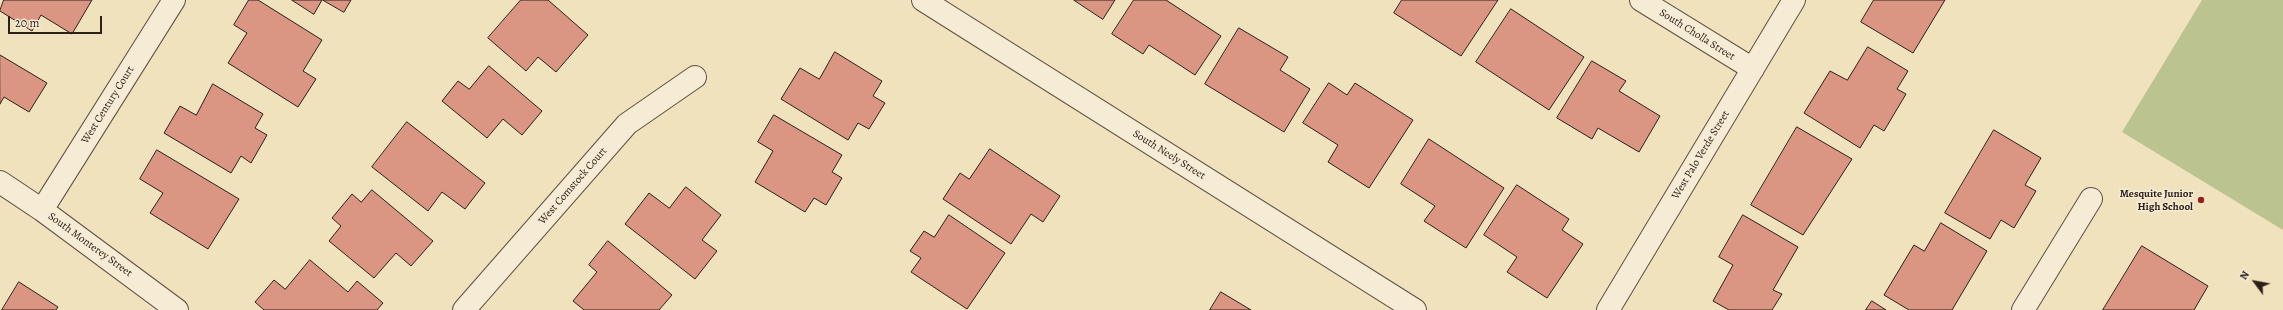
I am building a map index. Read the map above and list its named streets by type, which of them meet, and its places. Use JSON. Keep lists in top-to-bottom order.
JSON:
{
  "streets": {
    "street": [
      "South Cholla Street",
      "West Century Court",
      "South Neely Street",
      "West Palo Verde Street",
      "West Comstock Court",
      "South Monterey Street"
    ]
  },
  "crossings": [
    ["South Cholla Street", "West Palo Verde Street"],
    ["West Century Court", "South Monterey Street"]
  ],
  "places": ["Mesquite Junior High School"],
  "scale_bar": "20 m",
  "north": "top left"
}
